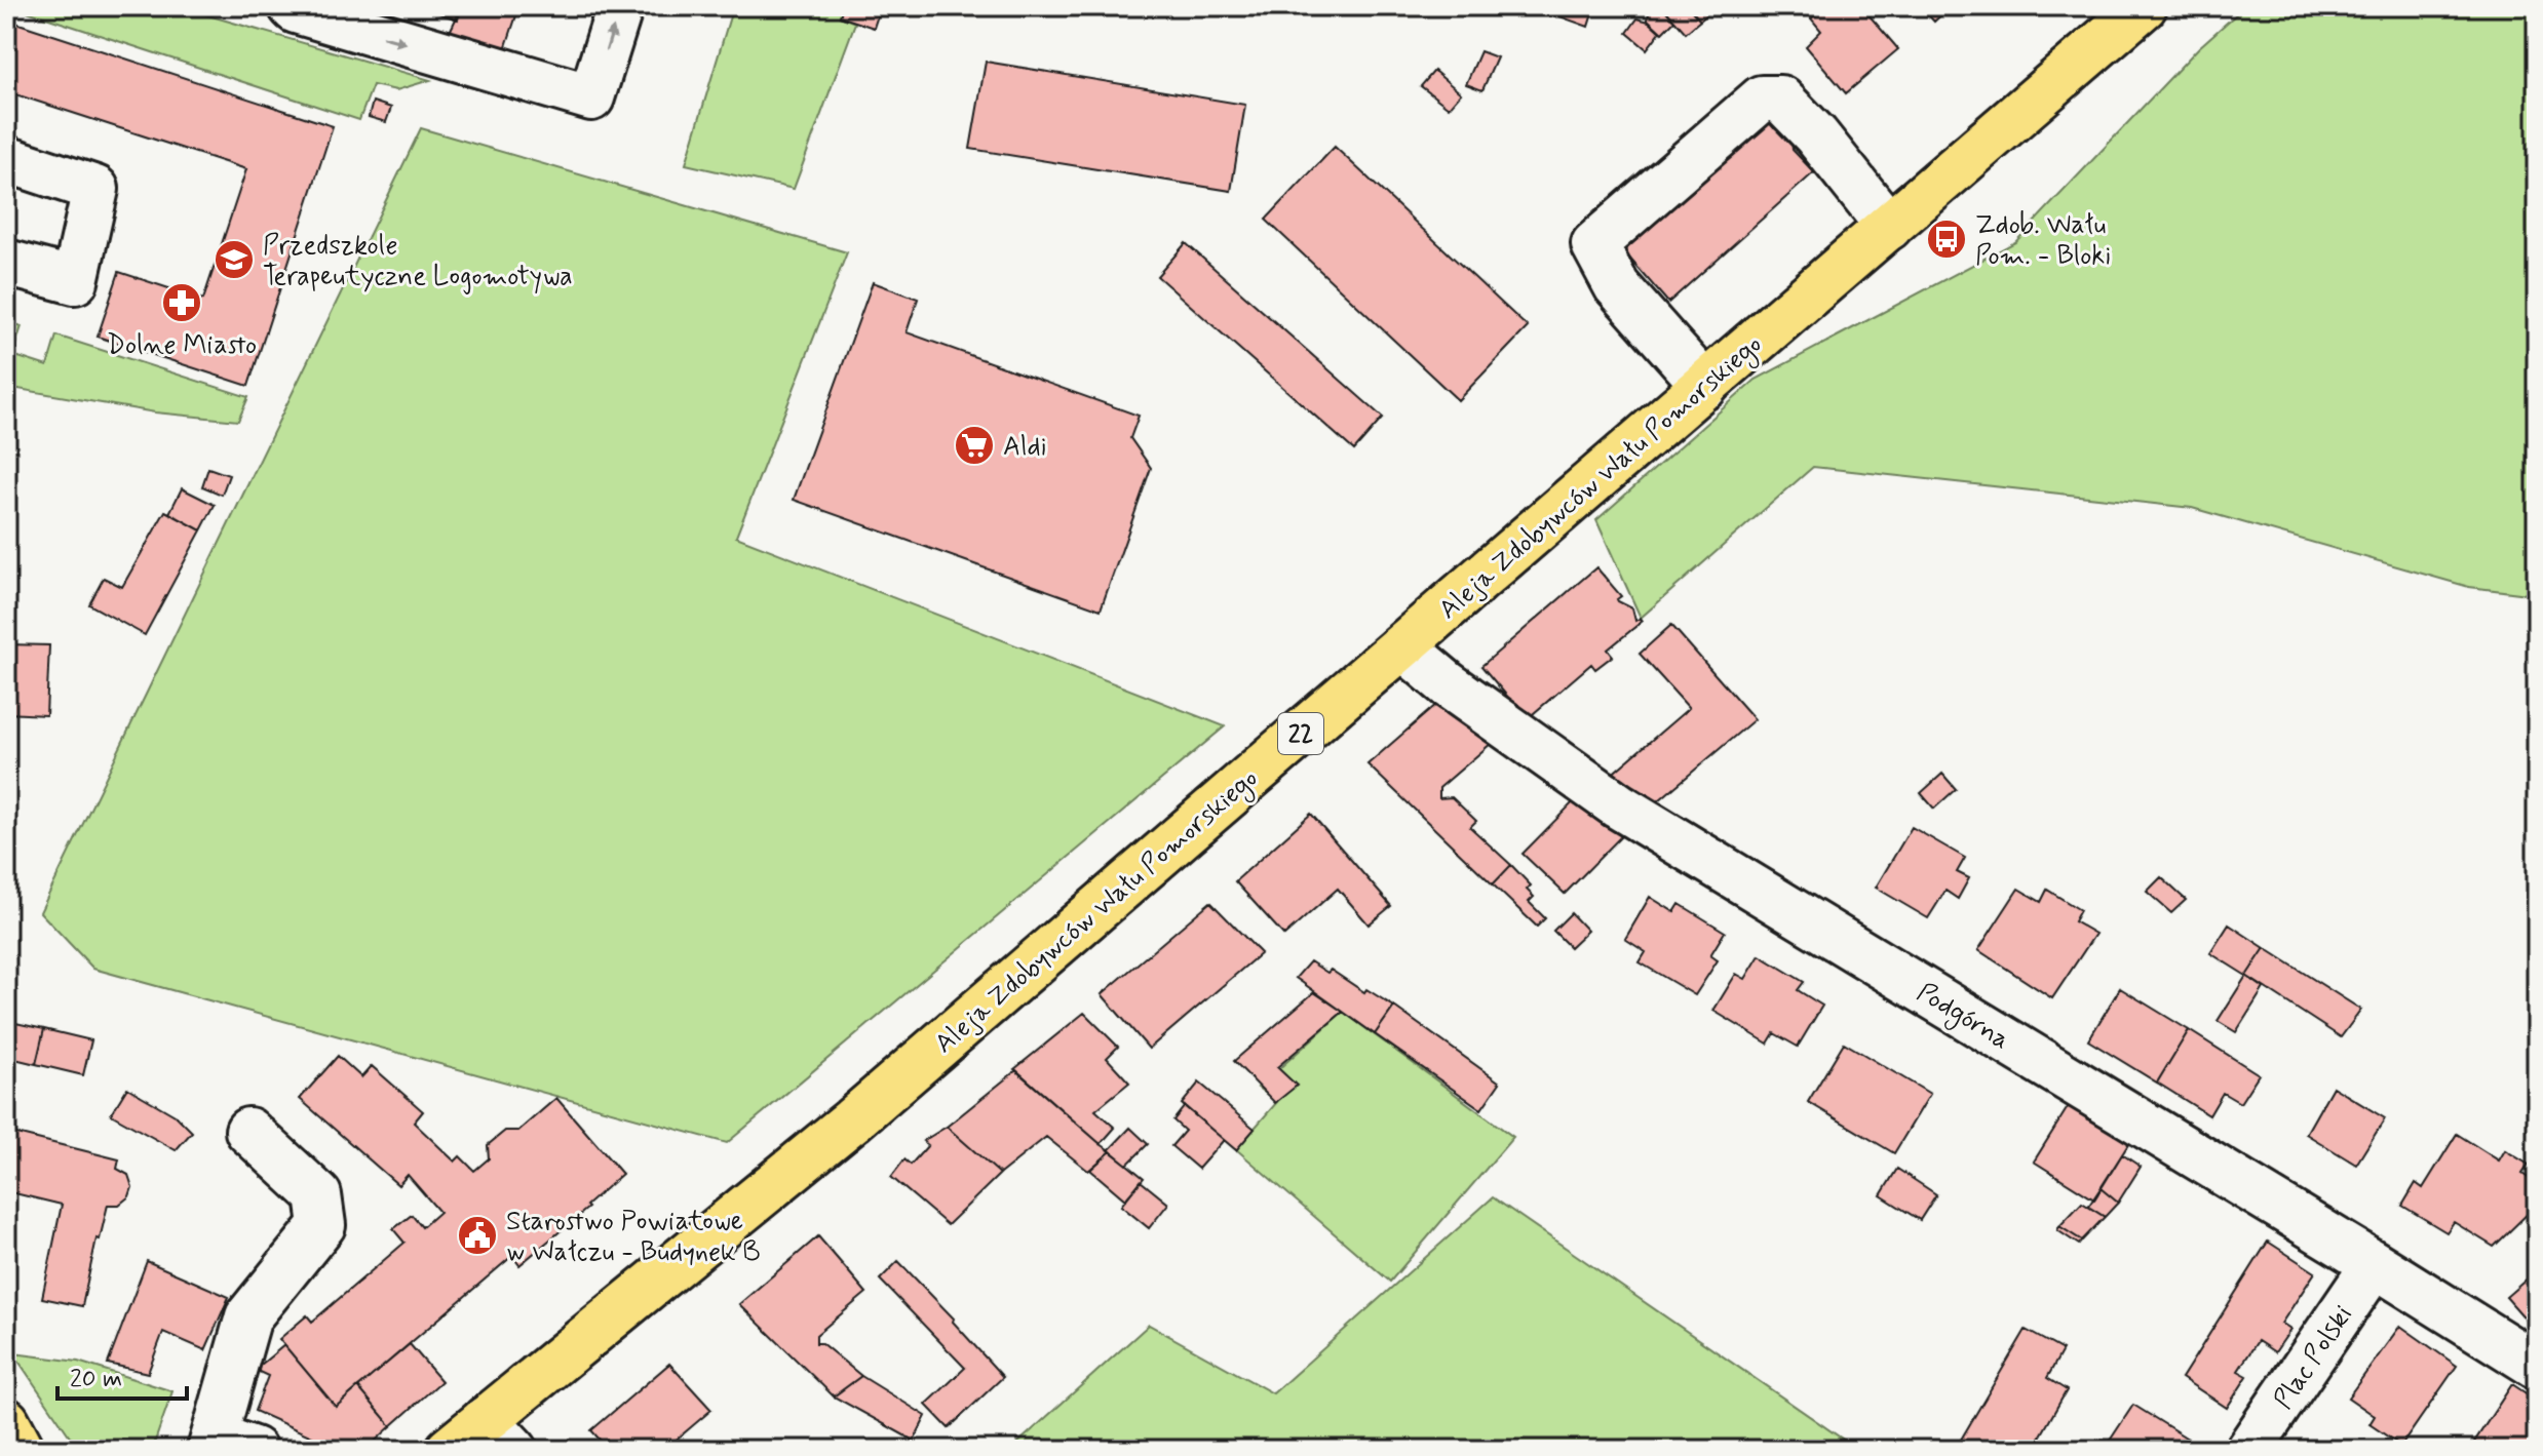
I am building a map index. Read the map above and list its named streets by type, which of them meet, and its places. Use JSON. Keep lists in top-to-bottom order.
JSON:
{
  "streets": {
    "main road": ["Aleja Zdobywców Wału Pomorskiego", "22"],
    "street": ["Podgórna", "Plac Polski"]
  },
  "crossings": [
    ["Aleja Zdobywców Wału Pomorskiego", "Podgórna"],
    ["Podgórna", "Plac Polski"]
  ],
  "places": {
    "bus stop": ["Zdob. Wału Pom. - Bloki"],
    "school or university": ["Przedszkole Terapeutyczne Logomotywa"],
    "pharmacy": ["Dolne Miasto"],
    "supermarket": ["Aldi"],
    "public building": ["Starostwo Powiatowe w Wałczu - Budynek B"]
  },
  "scale_bar": "20 m"
}
